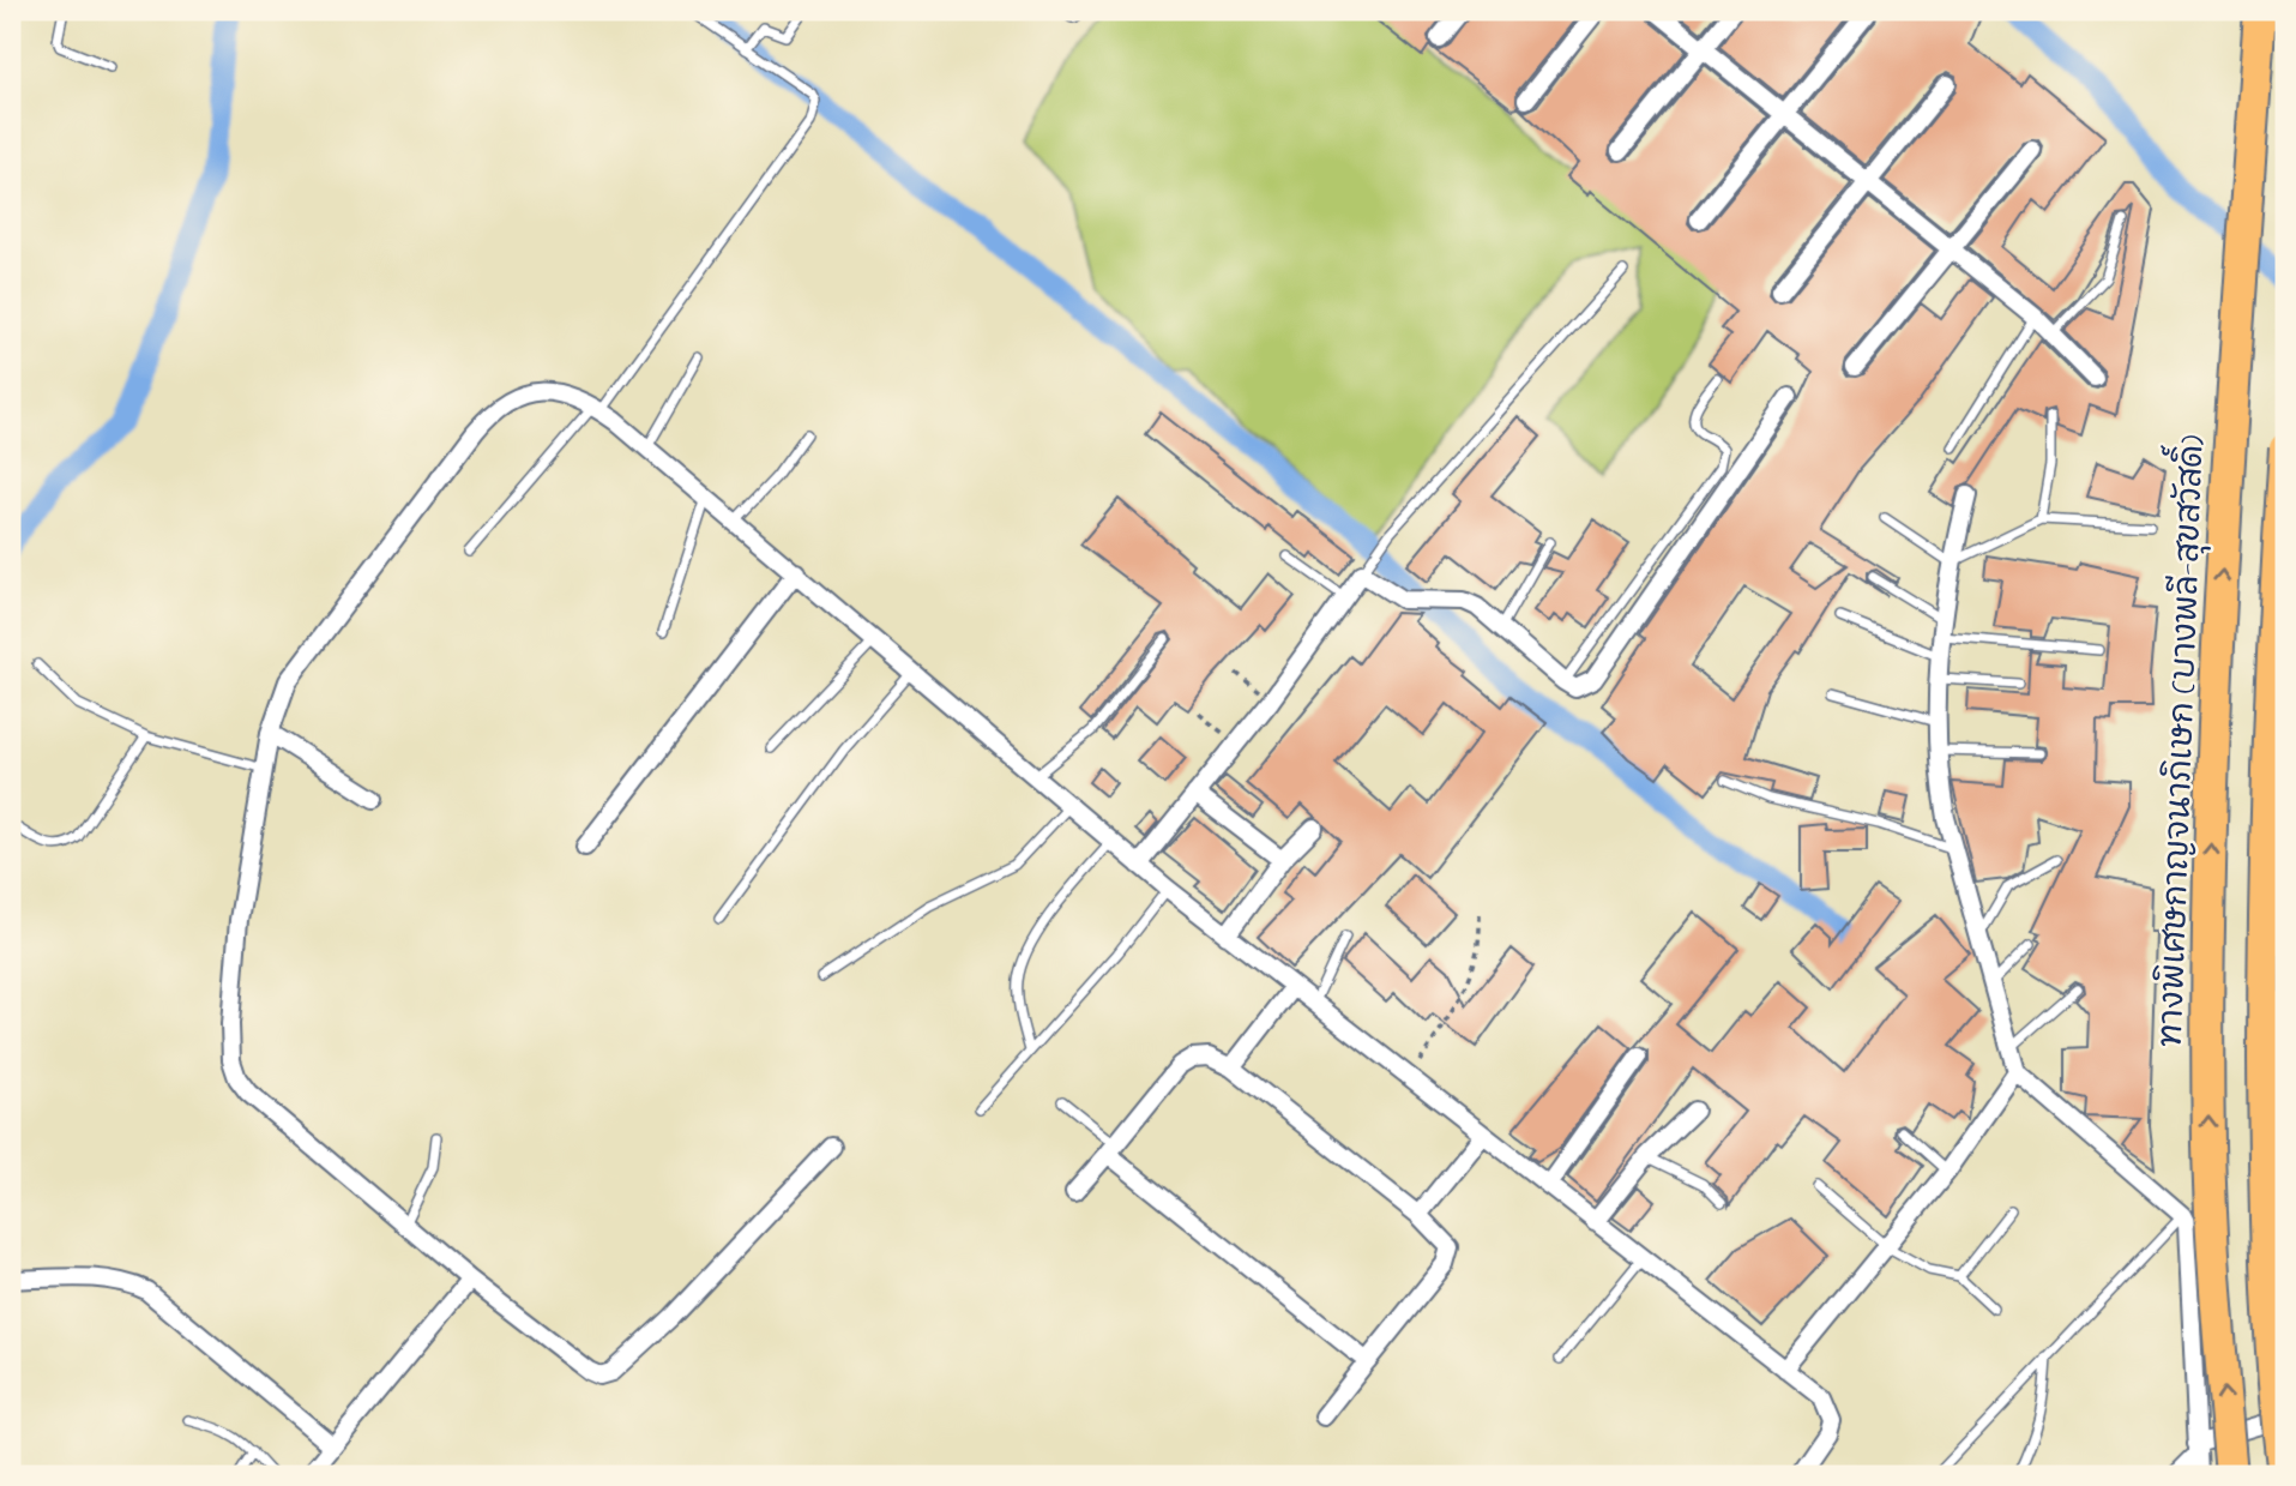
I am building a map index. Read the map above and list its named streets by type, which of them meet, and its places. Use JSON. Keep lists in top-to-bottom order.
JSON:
{
  "streets": {
    "highway": ["ทางพิเศษกาญจนาภิเษก (บางพลี-สุขสวัสดิ์)"]
  }
}
